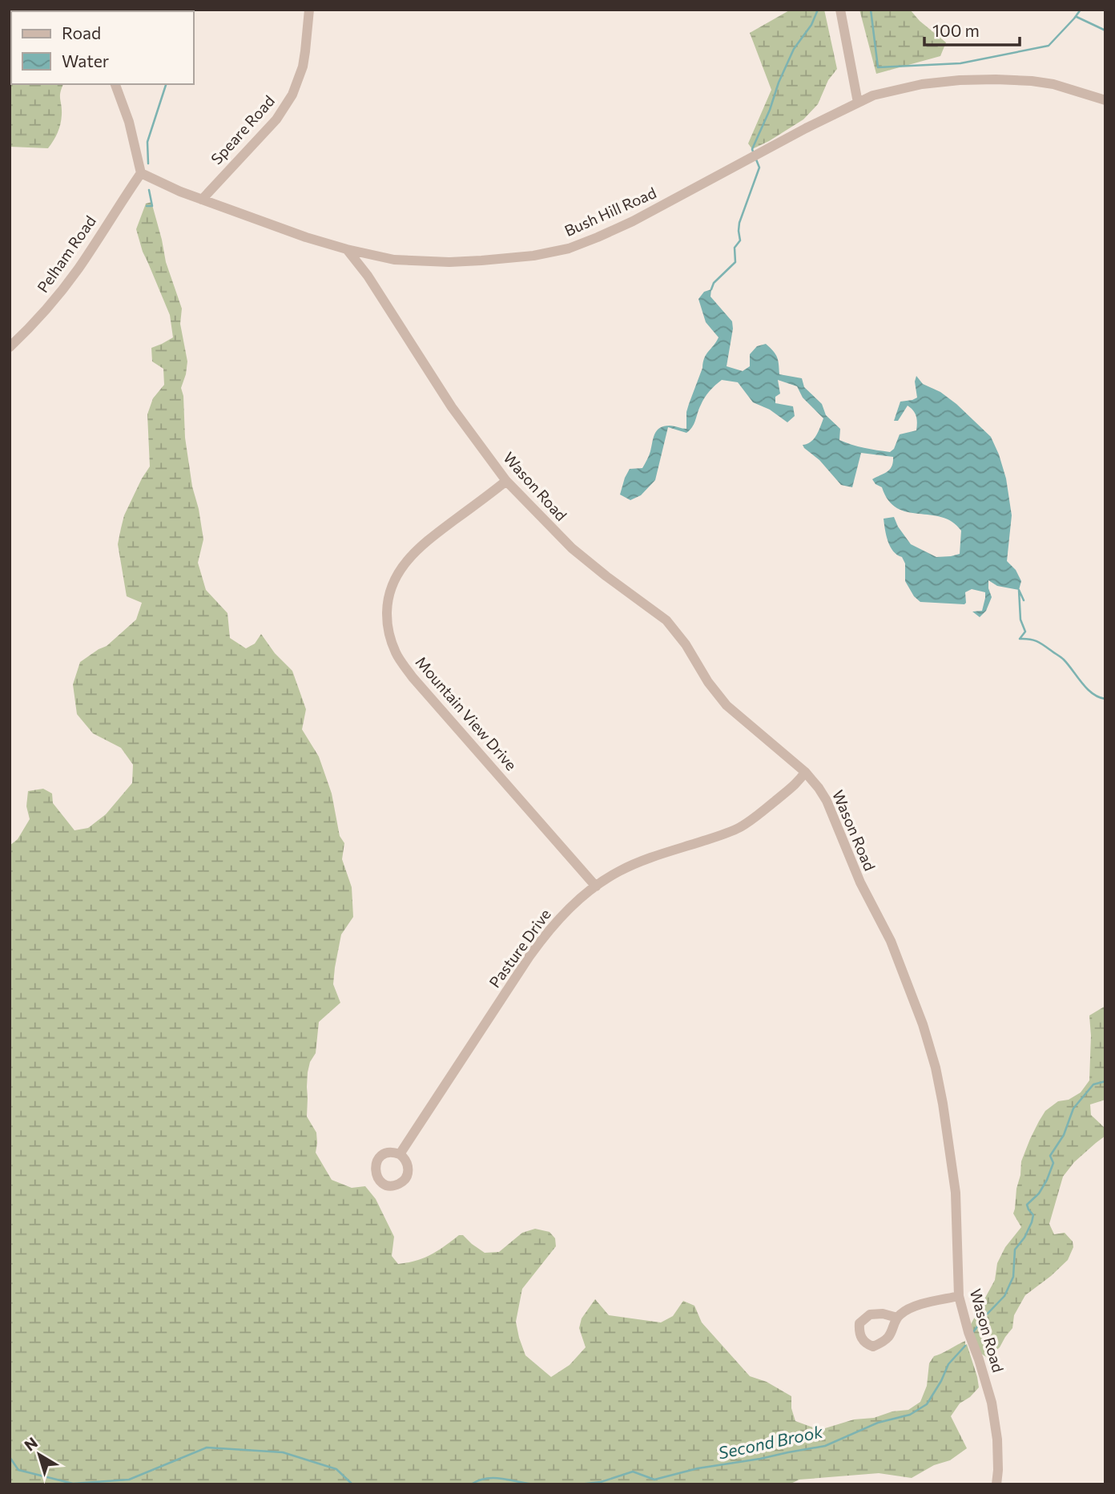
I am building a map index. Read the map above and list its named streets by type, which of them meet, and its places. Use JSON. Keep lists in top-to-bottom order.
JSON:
{
  "streets": {
    "street": [
      "Speare Road",
      "Bush Hill Road",
      "Pelham Road",
      "Wason Road",
      "Mountain View Drive",
      "Pasture Drive"
    ]
  },
  "crossings": [
    ["Speare Road", "Bush Hill Road"],
    ["Bush Hill Road", "Pelham Road"],
    ["Bush Hill Road", "Wason Road"],
    ["Wason Road", "Mountain View Drive"],
    ["Wason Road", "Pasture Drive"],
    ["Mountain View Drive", "Pasture Drive"]
  ],
  "water": ["Second Brook"],
  "legend": ["Road", "Water"],
  "scale_bar": "100 m",
  "north": "top left"
}
